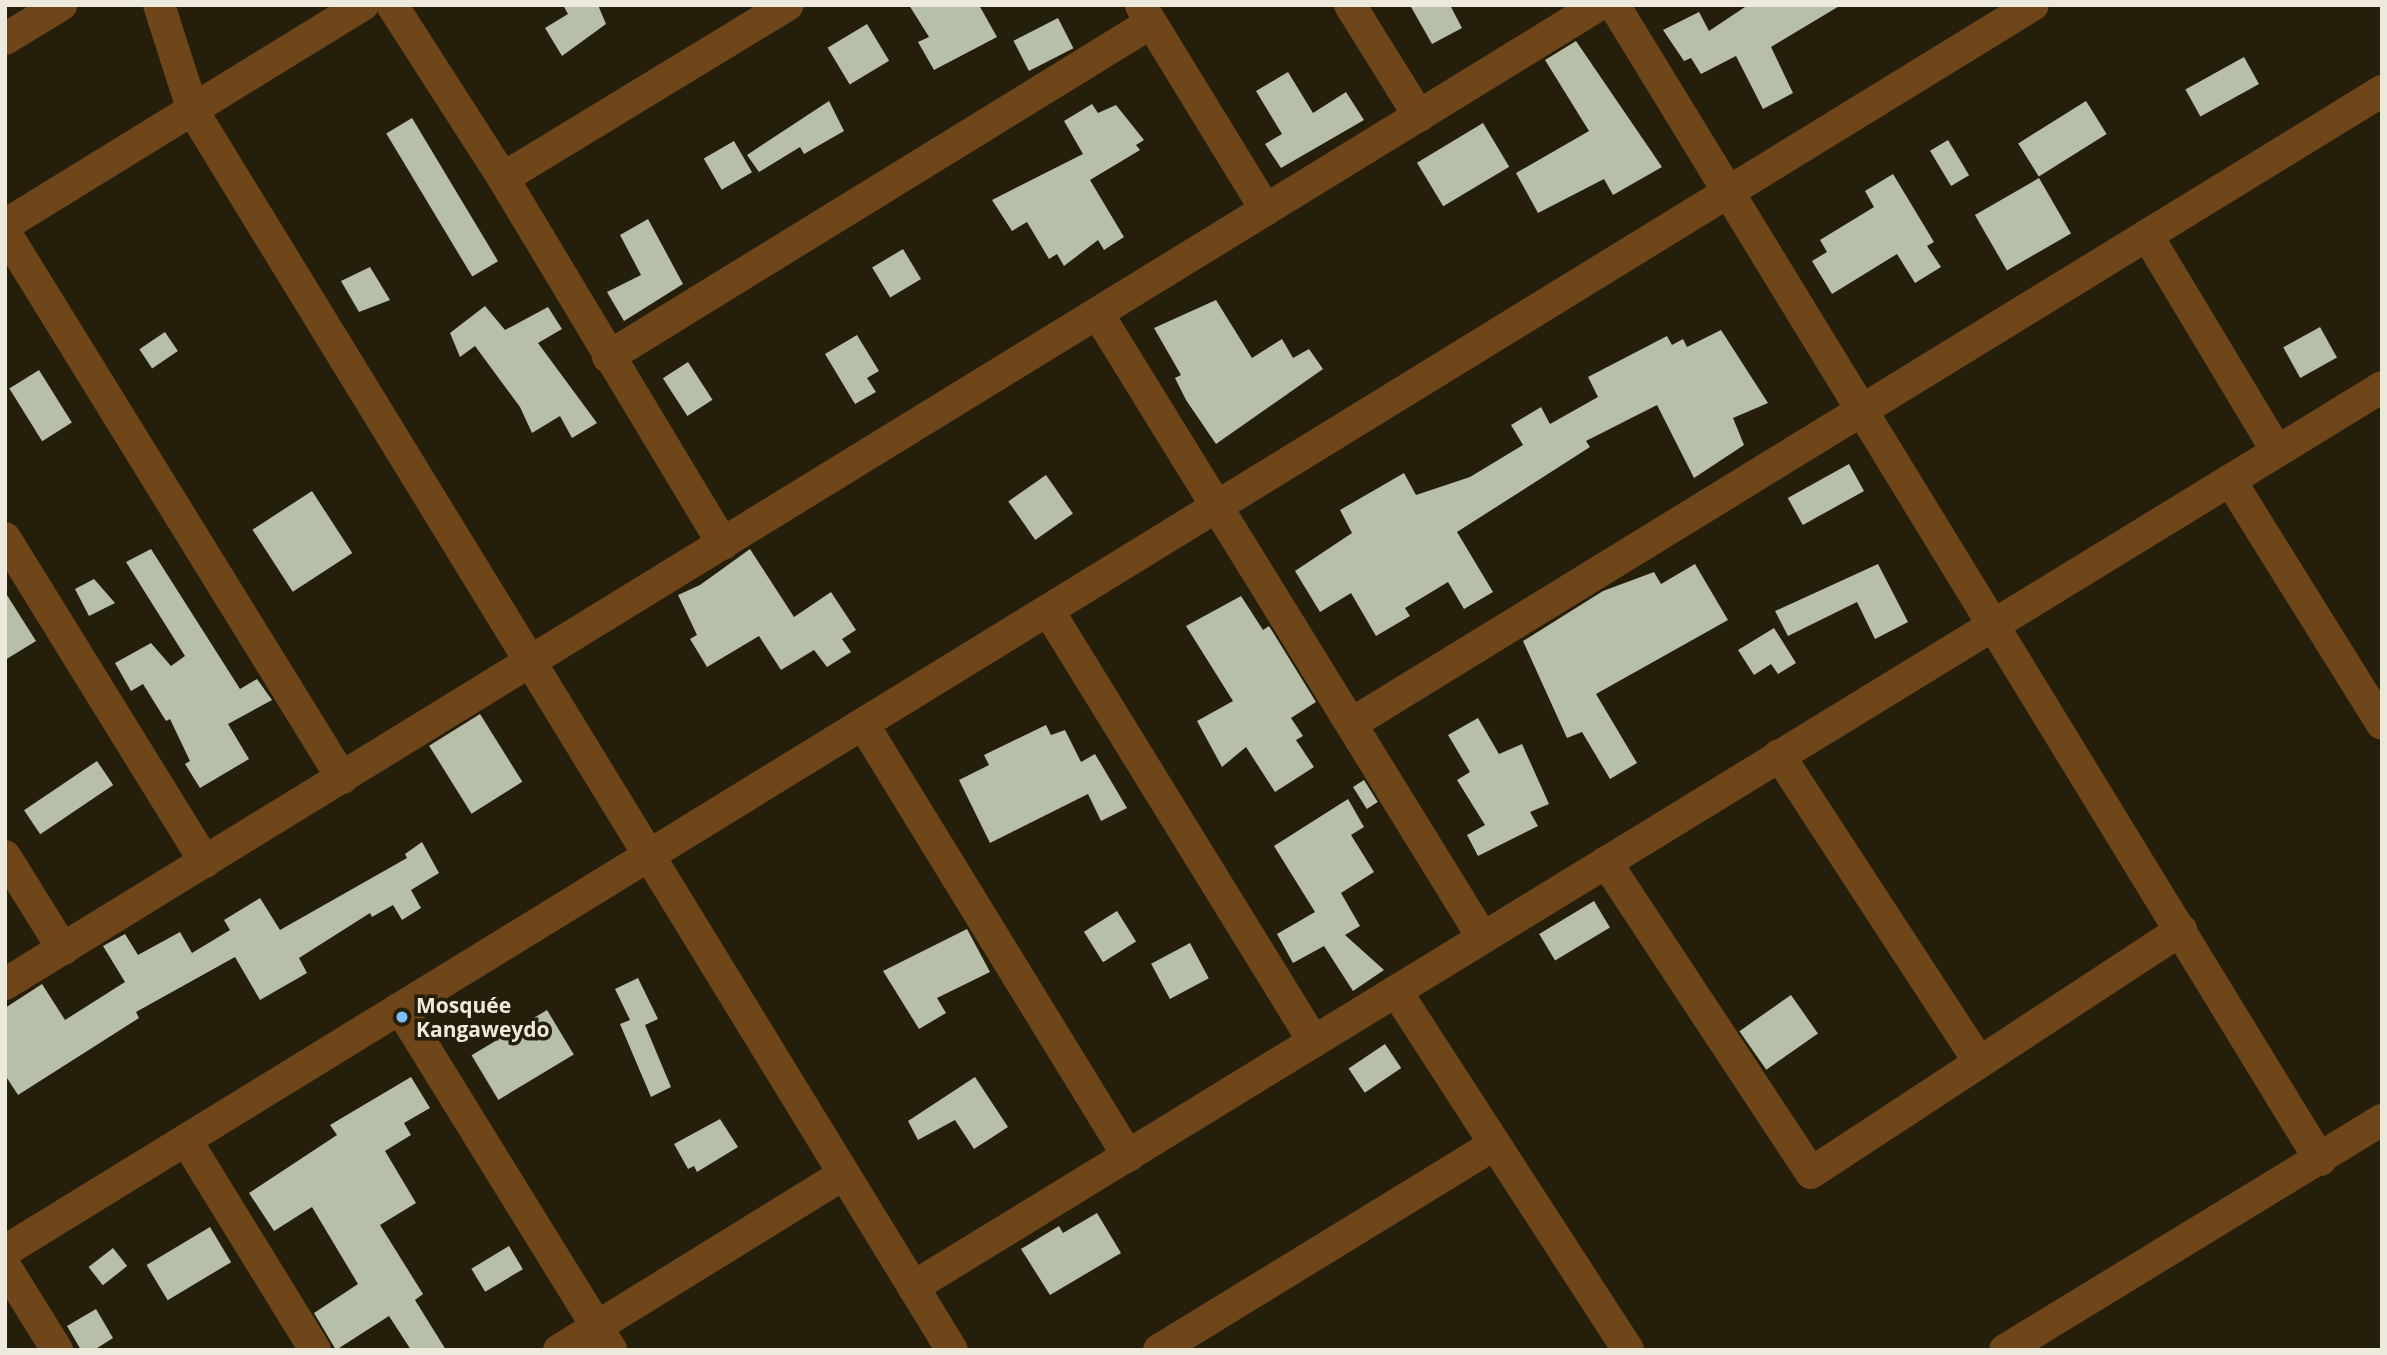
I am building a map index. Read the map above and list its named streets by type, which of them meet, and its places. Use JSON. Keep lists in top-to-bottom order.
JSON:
{
  "places": ["Mosquée Kangaweydo"]
}
